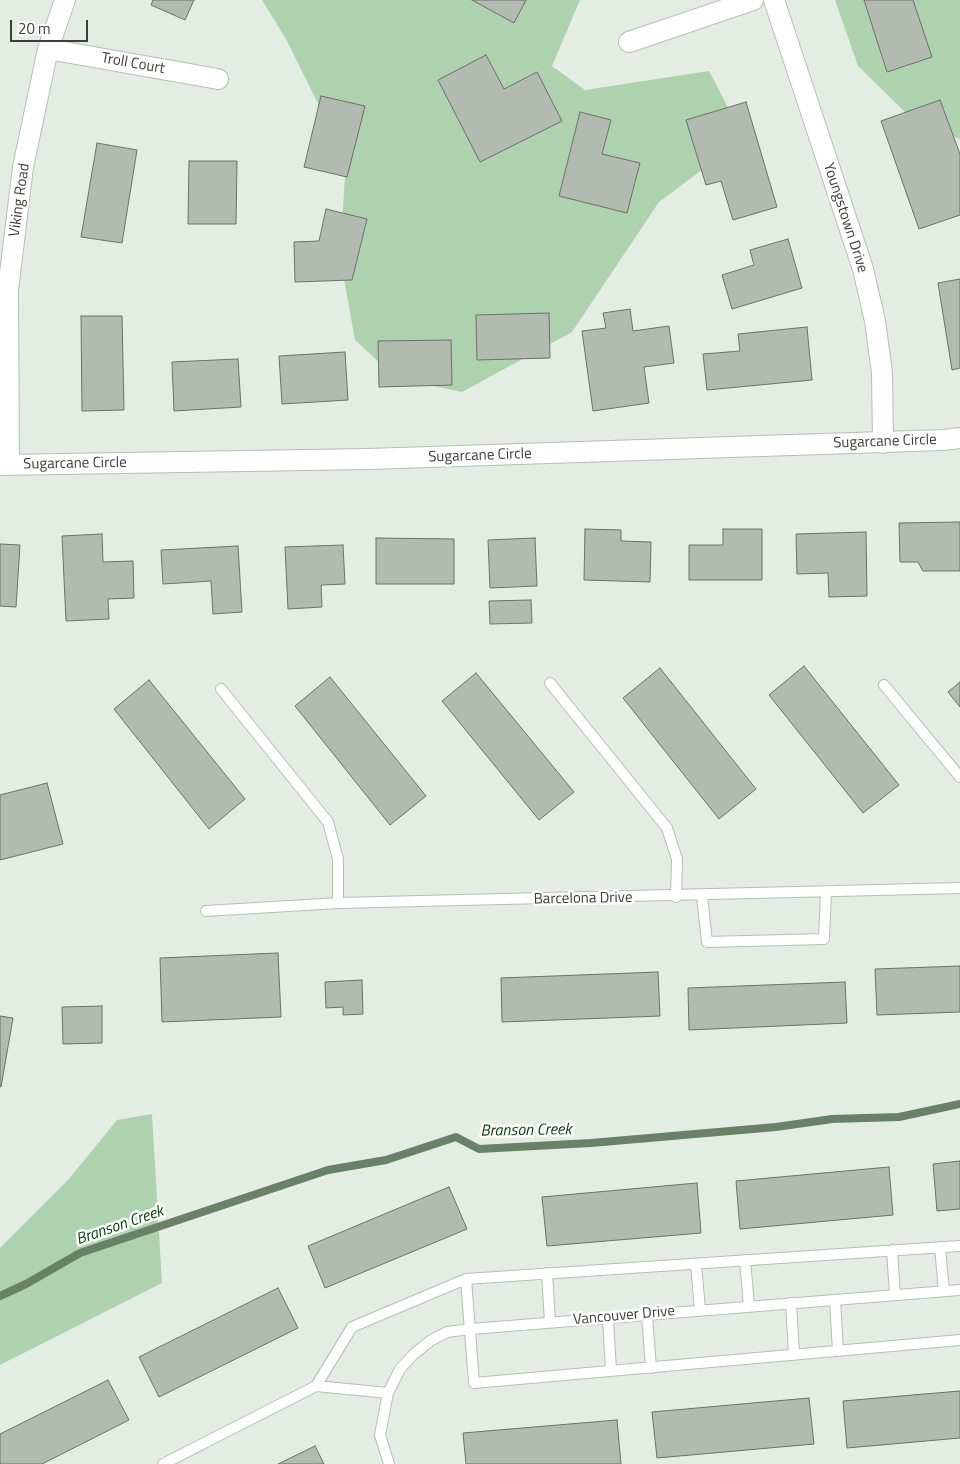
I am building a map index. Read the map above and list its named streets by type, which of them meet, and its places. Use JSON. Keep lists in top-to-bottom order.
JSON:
{
  "streets": {
    "street": [
      "Troll Court",
      "Viking Road",
      "Youngstown Drive",
      "Sugarcane Circle"
    ],
    "lane": ["Barcelona Drive", "Vancouver Drive"]
  },
  "crossings": [
    ["Troll Court", "Viking Road"],
    ["Viking Road", "Sugarcane Circle"],
    ["Youngstown Drive", "Sugarcane Circle"]
  ],
  "water": ["Branson Creek"],
  "scale_bar": "20 m"
}
